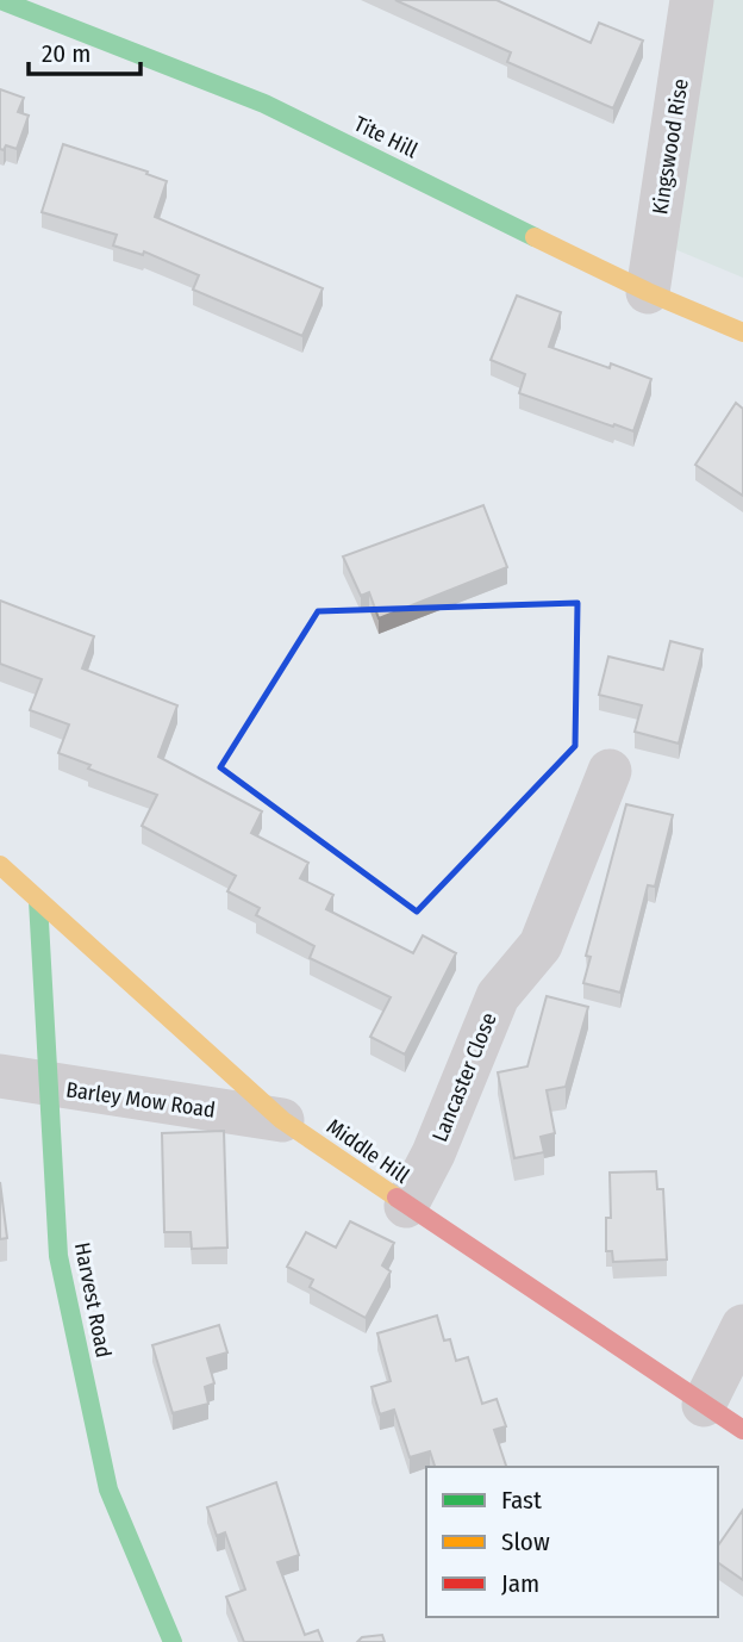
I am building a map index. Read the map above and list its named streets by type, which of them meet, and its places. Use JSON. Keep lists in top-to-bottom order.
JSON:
{
  "streets": {
    "street": [
      "Tite Hill",
      "Kingswood Rise",
      "Lancaster Close",
      "Barley Mow Road",
      "Middle Hill",
      "Harvest Road"
    ]
  },
  "crossings": [
    ["Tite Hill", "Kingswood Rise"],
    ["Lancaster Close", "Middle Hill"],
    ["Barley Mow Road", "Middle Hill"],
    ["Barley Mow Road", "Harvest Road"],
    ["Middle Hill", "Harvest Road"]
  ],
  "legend": ["Fast", "Slow", "Jam"],
  "scale_bar": "20 m"
}
